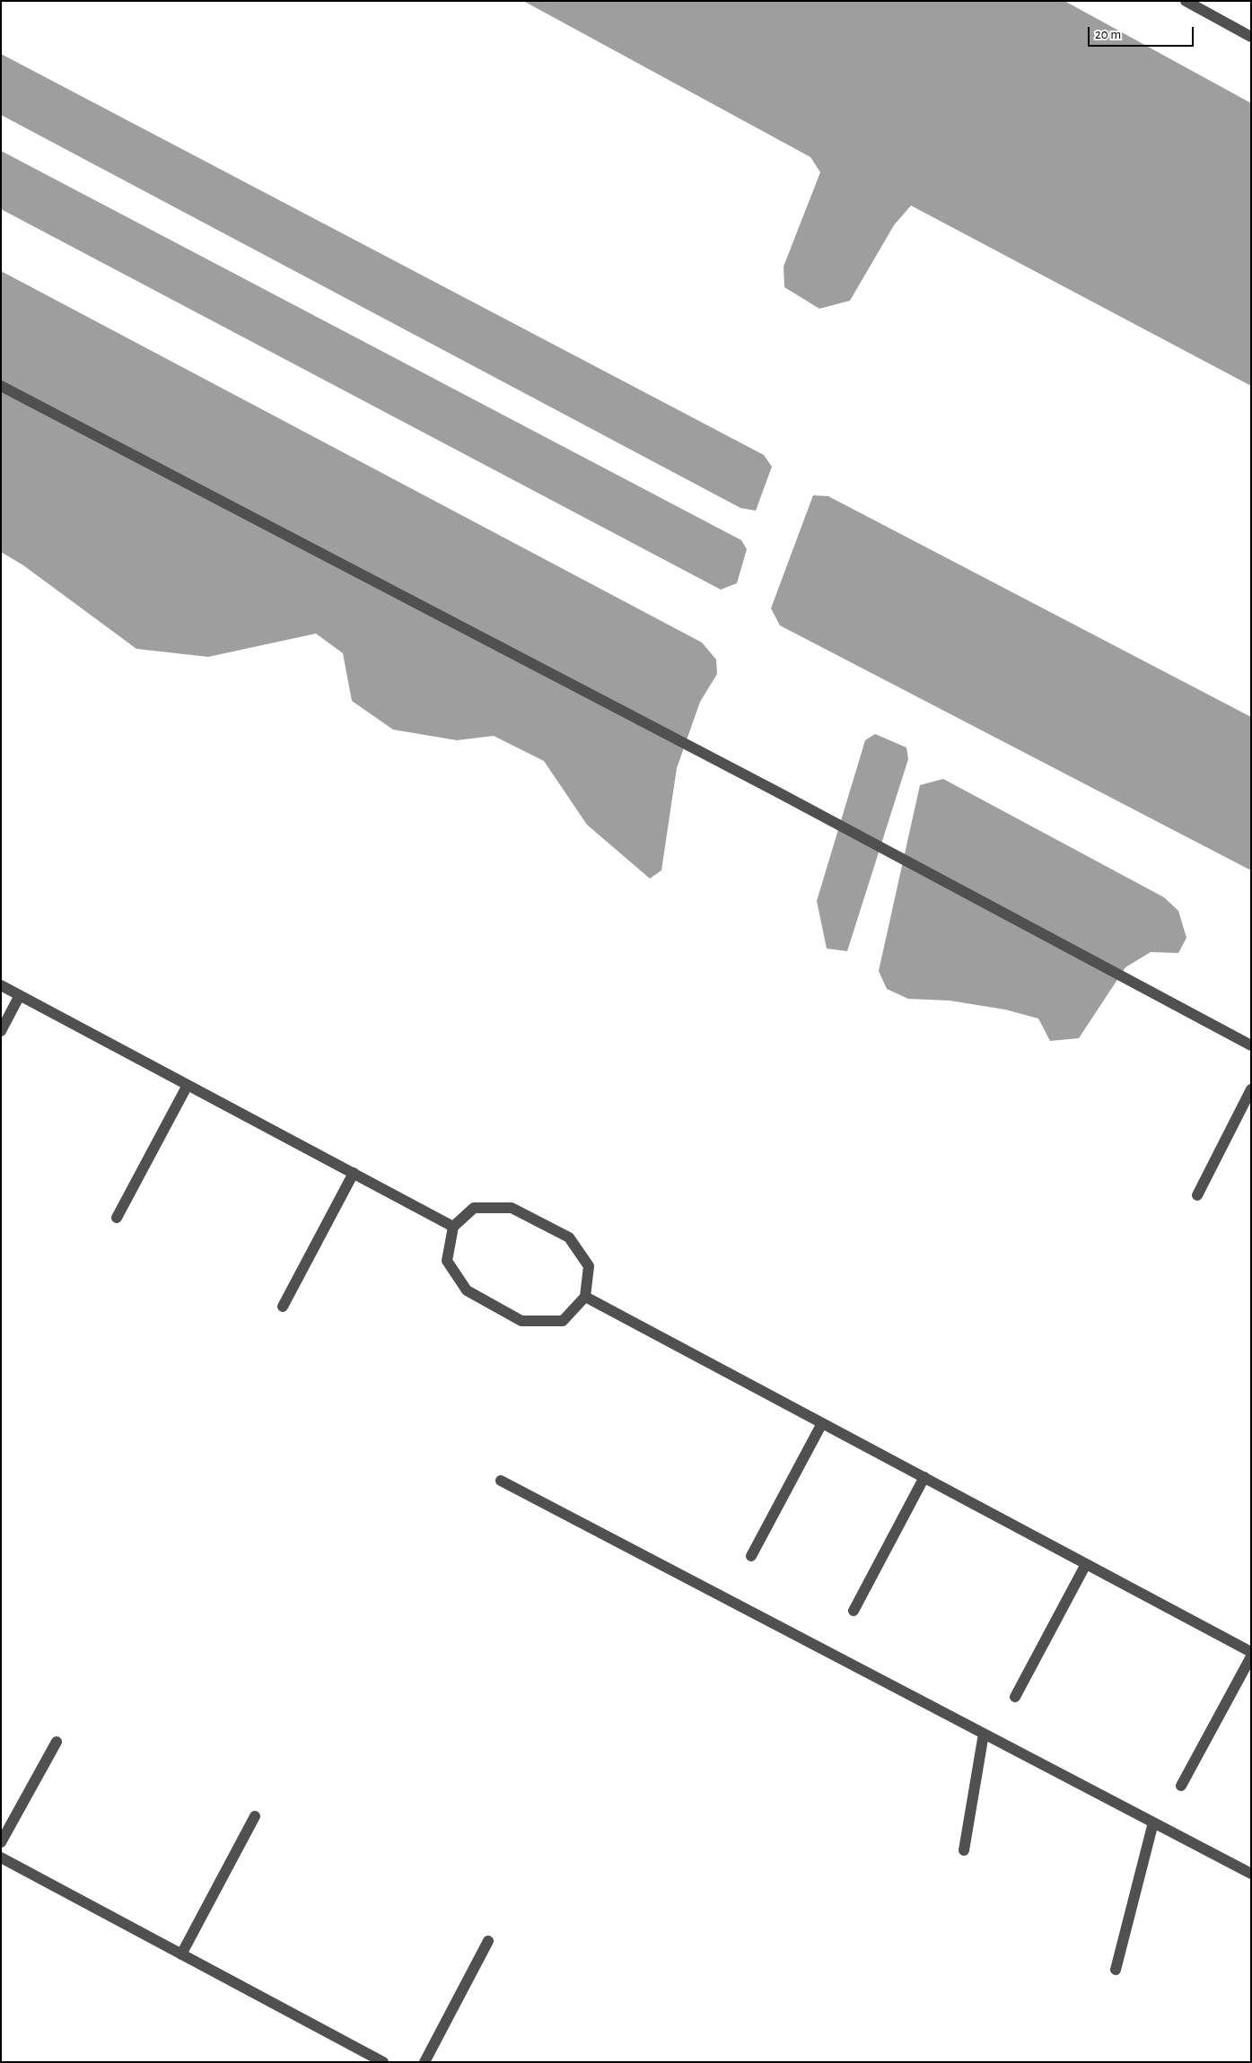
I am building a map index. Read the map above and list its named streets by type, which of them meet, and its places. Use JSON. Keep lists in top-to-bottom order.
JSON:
{
  "scale_bar": "20 m"
}
